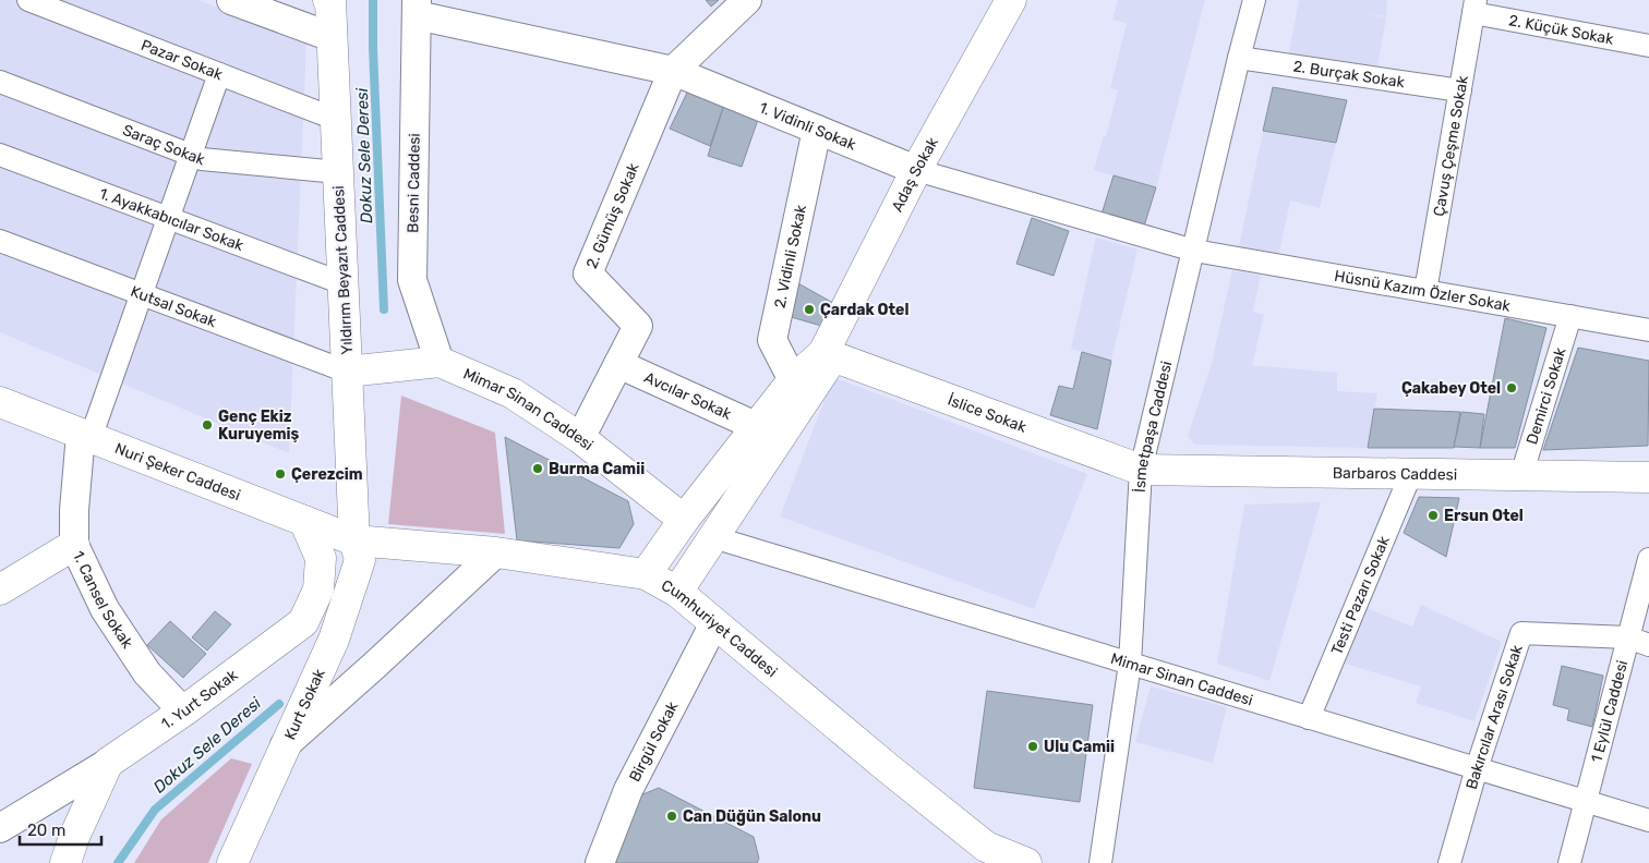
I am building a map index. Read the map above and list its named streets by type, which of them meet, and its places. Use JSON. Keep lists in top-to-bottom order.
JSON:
{
  "streets": {
    "main road": [
      "Adaş Sokak",
      "Yıldırım Beyazıt Caddesi",
      "Mimar Sinan Caddesi",
      "İslice Sokak",
      "Nuri Şeker Caddesi",
      "Barbaros Caddesi",
      "Cumhuriyet Caddesi",
      "1. Yurt Sokak",
      "Kurt Sokak"
    ],
    "street": [
      "2. Küçük Sokak",
      "Pazar Sokak",
      "2. Burçak Sokak",
      "1. Vidinli Sokak",
      "Saraç Sokak",
      "Çavuş Çeşme Sokak",
      "Besni Caddesi",
      "2. Gümüş Sokak",
      "1. Ayakkabıcılar Sokak",
      "2. Vidinli Sokak",
      "Hüsnü Kazım Özler Sokak",
      "Kutsal Sokak",
      "Avcılar Sokak",
      "Demirci Sokak",
      "İsmetpaşa Caddesi",
      "Testi Pazarı Sokak",
      "1. Cansel Sokak",
      "1 Eylül Caddesi",
      "Bakırcılar Arası Sokak",
      "Birgül Sokak"
    ]
  },
  "crossings": [
    ["2. Küçük Sokak", "Çavuş Çeşme Sokak"],
    ["Pazar Sokak", "Yıldırım Beyazıt Caddesi"],
    ["2. Burçak Sokak", "Çavuş Çeşme Sokak"],
    ["2. Burçak Sokak", "İsmetpaşa Caddesi"],
    ["1. Vidinli Sokak", "Adaş Sokak"],
    ["1. Vidinli Sokak", "Besni Caddesi"],
    ["1. Vidinli Sokak", "2. Gümüş Sokak"],
    ["1. Vidinli Sokak", "2. Vidinli Sokak"],
    ["1. Vidinli Sokak", "Hüsnü Kazım Özler Sokak"],
    ["1. Vidinli Sokak", "İsmetpaşa Caddesi"],
    ["Saraç Sokak", "Yıldırım Beyazıt Caddesi"],
    ["Çavuş Çeşme Sokak", "Hüsnü Kazım Özler Sokak"],
    ["Adaş Sokak", "İslice Sokak"],
    ["Besni Caddesi", "Mimar Sinan Caddesi"],
    ["2. Gümüş Sokak", "Avcılar Sokak"],
    ["2. Gümüş Sokak", "Mimar Sinan Caddesi"],
    ["1. Ayakkabıcılar Sokak", "Yıldırım Beyazıt Caddesi"],
    ["Yıldırım Beyazıt Caddesi", "Kutsal Sokak"],
    ["Yıldırım Beyazıt Caddesi", "Mimar Sinan Caddesi"],
    ["Yıldırım Beyazıt Caddesi", "Nuri Şeker Caddesi"],
    ["Yıldırım Beyazıt Caddesi", "Cumhuriyet Caddesi"],
    ["Yıldırım Beyazıt Caddesi", "Kurt Sokak"],
    ["Hüsnü Kazım Özler Sokak", "Demirci Sokak"],
    ["Hüsnü Kazım Özler Sokak", "İsmetpaşa Caddesi"],
    ["Kutsal Sokak", "Mimar Sinan Caddesi"],
    ["Demirci Sokak", "Barbaros Caddesi"],
    ["Mimar Sinan Caddesi", "İsmetpaşa Caddesi"],
    ["Mimar Sinan Caddesi", "Testi Pazarı Sokak"],
    ["Mimar Sinan Caddesi", "1 Eylül Caddesi"],
    ["Mimar Sinan Caddesi", "Bakırcılar Arası Sokak"],
    ["İslice Sokak", "İsmetpaşa Caddesi"],
    ["İslice Sokak", "Barbaros Caddesi"],
    ["İsmetpaşa Caddesi", "Barbaros Caddesi"],
    ["Nuri Şeker Caddesi", "1. Cansel Sokak"],
    ["Nuri Şeker Caddesi", "Cumhuriyet Caddesi"],
    ["Nuri Şeker Caddesi", "1. Yurt Sokak"],
    ["Nuri Şeker Caddesi", "Kurt Sokak"],
    ["Barbaros Caddesi", "Testi Pazarı Sokak"],
    ["1. Cansel Sokak", "1. Yurt Sokak"],
    ["Cumhuriyet Caddesi", "Kurt Sokak"],
    ["Cumhuriyet Caddesi", "Birgül Sokak"],
    ["1 Eylül Caddesi", "Bakırcılar Arası Sokak"]
  ],
  "water": ["Dokuz Sele Deresi"],
  "places": [
    "Çardak Otel",
    "Çakabey Otel",
    "Genç Ekiz Kuruyemiş",
    "Burma Camii",
    "Çerezcim",
    "Ersun Otel",
    "Ulu Camii",
    "Can Düğün Salonu"
  ],
  "scale_bar": "20 m"
}
